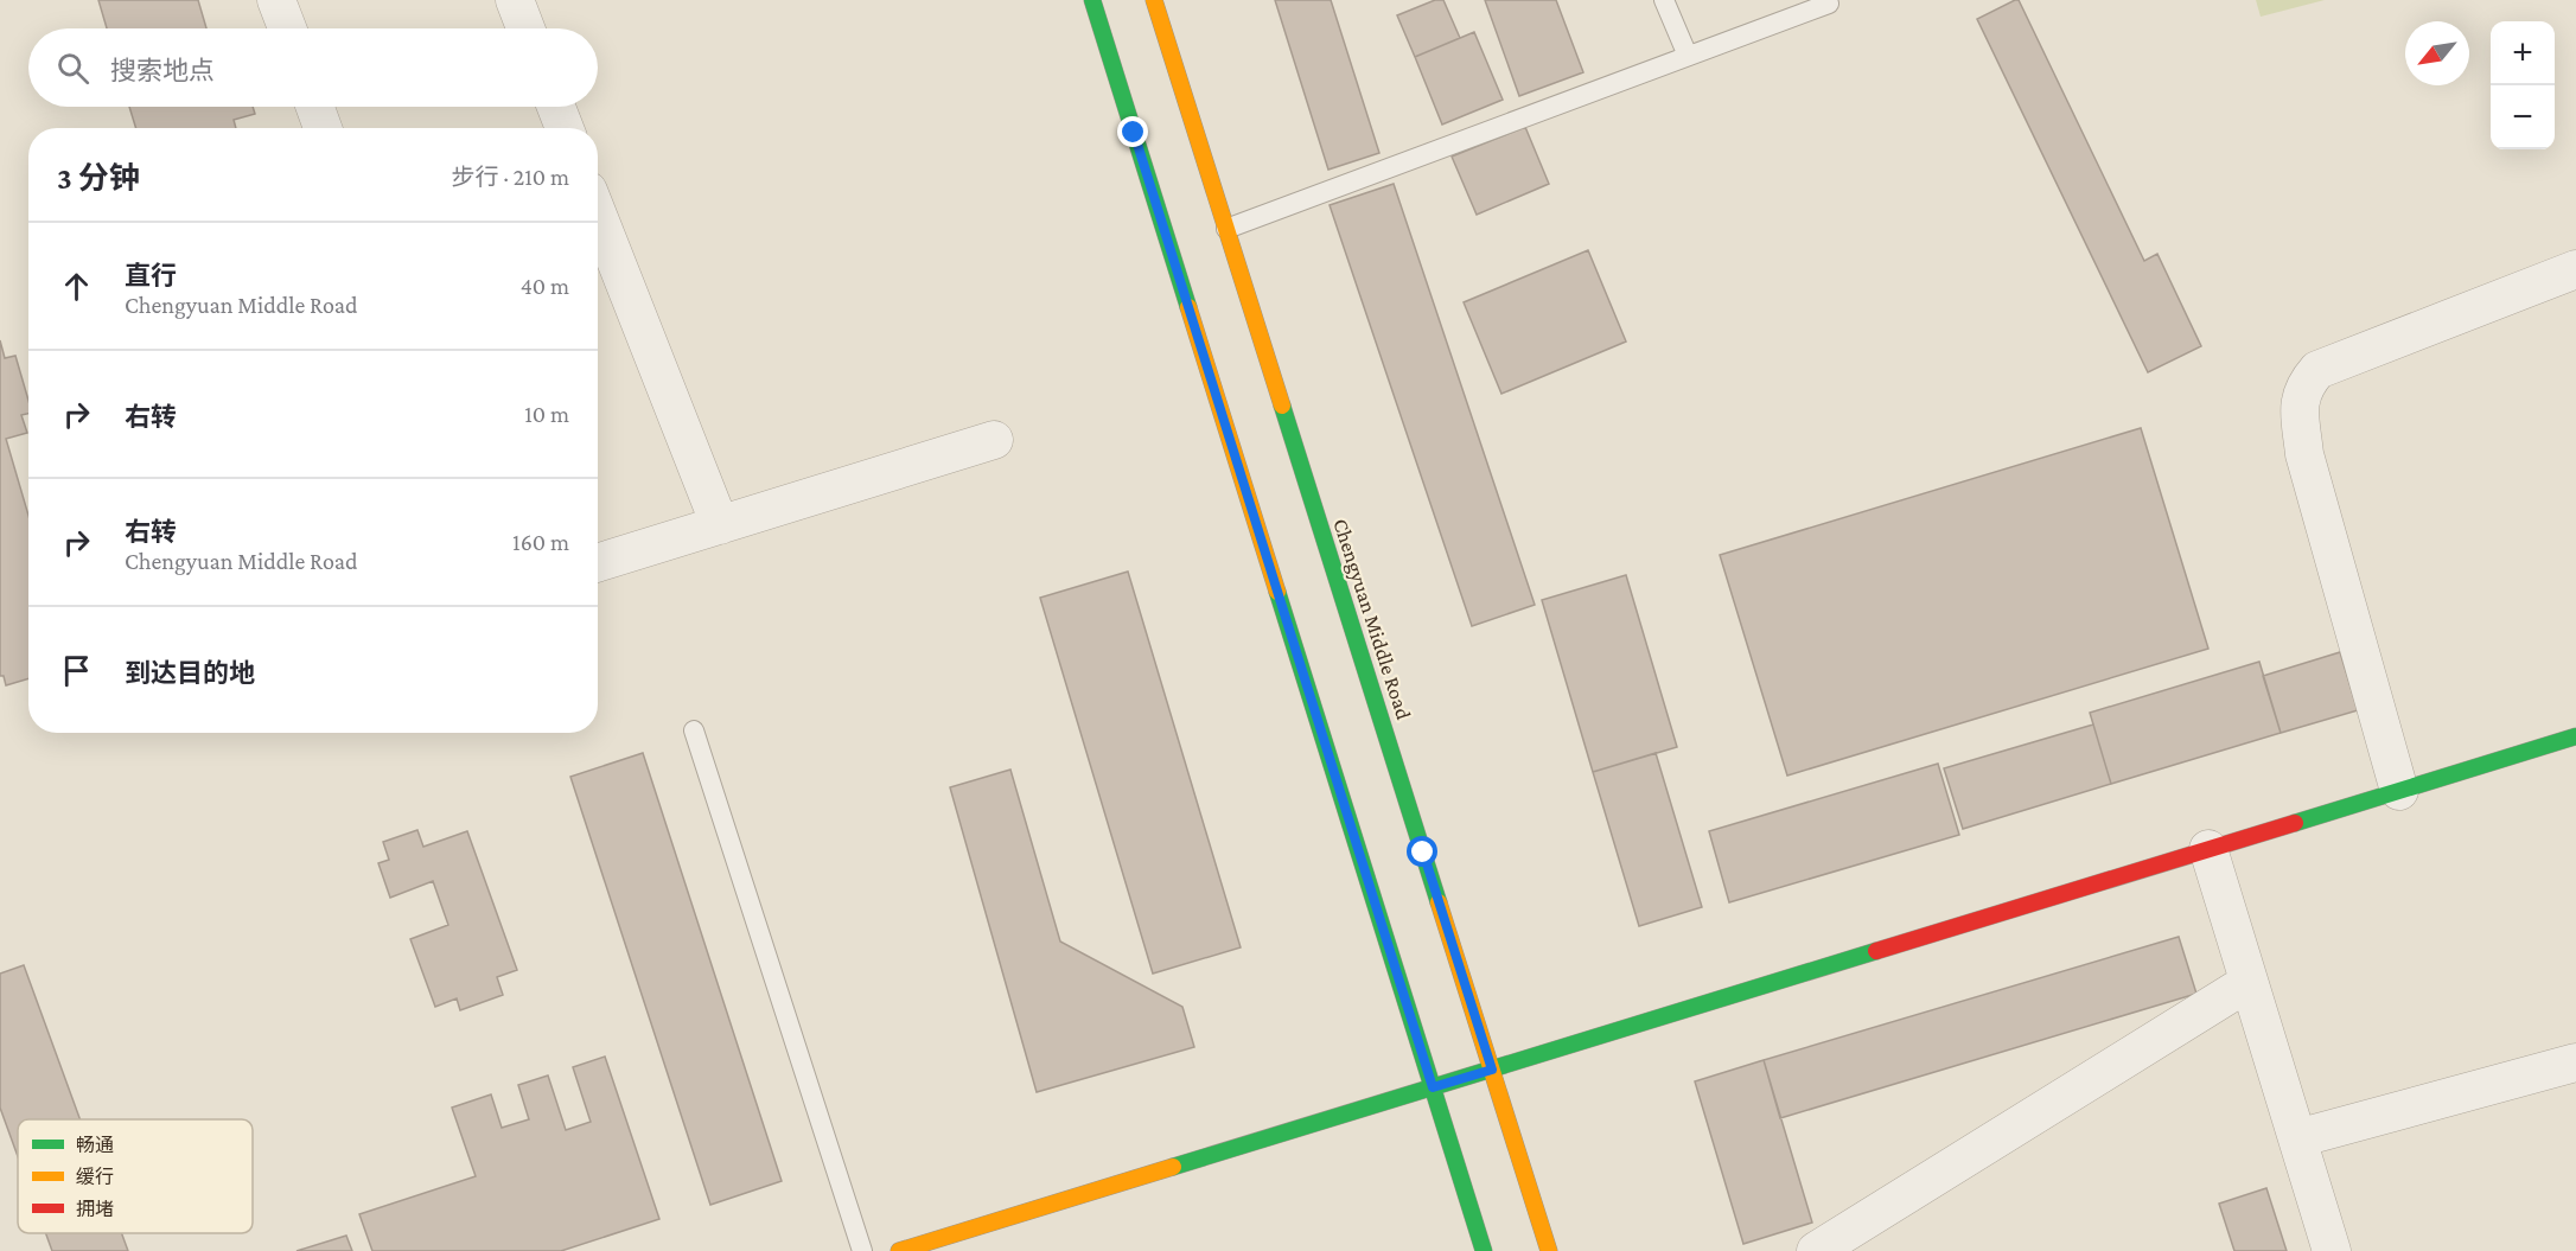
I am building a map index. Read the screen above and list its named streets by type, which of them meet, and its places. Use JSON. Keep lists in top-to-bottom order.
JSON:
{
  "streets": {
    "main road": ["Chengyuan Middle Road"]
  },
  "legend": ["畅通", "缓行", "拥堵"],
  "north": "bottom left",
  "page": {
    "map_buttons": ["+", "−"],
    "search": "搜索地点",
    "heading": ["3 分钟", "步行 · 210 m"],
    "list": [
      ["直行", "Chengyuan Middle Road", "40 m"],
      ["右转", "10 m"],
      ["右转", "Chengyuan Middle Road", "160 m"],
      "到达目的地"
    ]
  }
}
